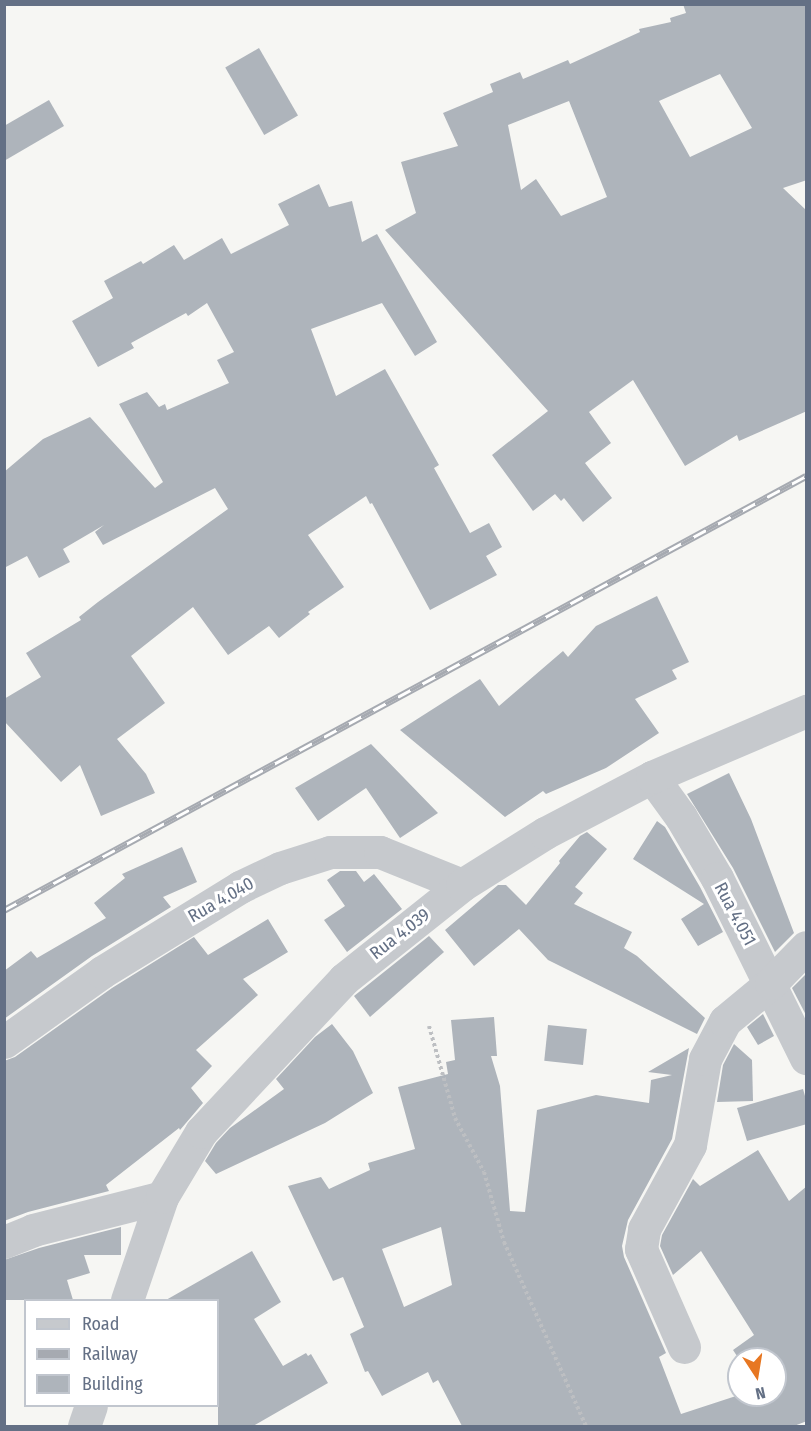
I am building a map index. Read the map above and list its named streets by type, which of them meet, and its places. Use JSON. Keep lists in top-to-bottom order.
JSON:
{
  "streets": {
    "street": ["Rua 4.040", "Rua 4.051", "Rua 4.039"]
  },
  "crossings": [
    ["Rua 4.040", "Rua 4.039"],
    ["Rua 4.051", "Rua 4.039"]
  ],
  "legend": ["Road", "Railway", "Building"],
  "north": "bottom"
}
